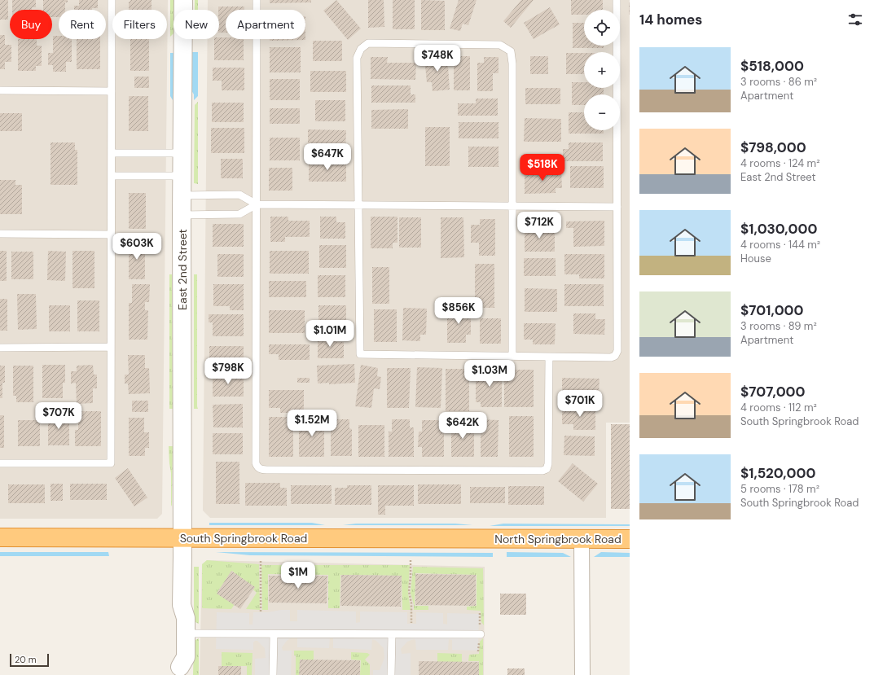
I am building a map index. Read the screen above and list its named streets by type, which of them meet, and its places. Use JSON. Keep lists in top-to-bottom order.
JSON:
{
  "streets": {
    "highway": ["South Springbrook Road", "North Springbrook Road"],
    "street": ["East 2nd Street"]
  },
  "crossings": [
    ["East 2nd Street", "South Springbrook Road"],
    ["South Springbrook Road", "North Springbrook Road"]
  ],
  "scale_bar": "20 m",
  "page": {
    "heading": "14 homes",
    "map_buttons": ["+", "−"],
    "chip": [
      "Buy",
      "Rent",
      "Filters",
      "New",
      "Apartment"
    ],
    "list": [
      {
        "name": "$518,000",
        "note": "3 rooms · 86 m² · Apartment"
      },
      {
        "name": "$798,000",
        "note": "4 rooms · 124 m² · East 2nd Street"
      },
      {
        "name": "$1,030,000",
        "note": "4 rooms · 144 m² · House"
      },
      {
        "name": "$701,000",
        "note": "3 rooms · 89 m² · Apartment"
      },
      {
        "name": "$707,000",
        "note": "4 rooms · 112 m² · South Springbrook Road"
      },
      {
        "name": "$1,520,000",
        "note": "5 rooms · 178 m² · South Springbrook Road"
      }
    ],
    "price": [
      "$748K",
      "$647K",
      "$518K",
      "$712K",
      "$603K",
      "$856K",
      "$1.01M",
      "$798K",
      "$1.03M",
      "$701K",
      "$707K",
      "$1.52M",
      "$642K",
      "$1M"
    ],
    "scale": "20 m"
  }
}
